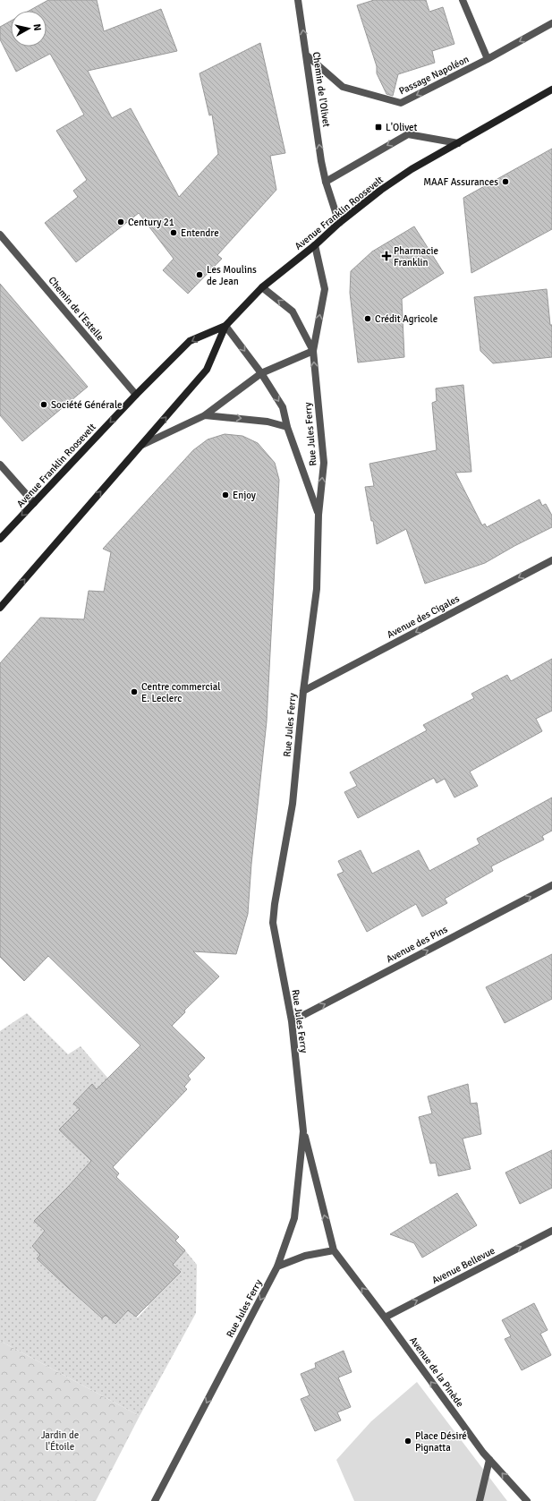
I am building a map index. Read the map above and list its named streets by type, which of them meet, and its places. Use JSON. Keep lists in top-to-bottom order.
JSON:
{
  "streets": {
    "main road": ["Avenue Franklin Roosevelt"],
    "street": [
      "Passage Napoléon",
      "Chemin de l'Olivet",
      "Chemin de l'Estelle",
      "Rue Jules Ferry",
      "Avenue des Cigales",
      "Avenue des Pins",
      "Avenue Bellevue",
      "Avenue de la Pinède"
    ]
  },
  "crossings": [
    ["Passage Napoléon", "Chemin de l'Olivet"],
    ["Chemin de l'Olivet", "Avenue Franklin Roosevelt"],
    ["Avenue Franklin Roosevelt", "Chemin de l'Estelle"],
    ["Avenue Franklin Roosevelt", "Rue Jules Ferry"],
    ["Rue Jules Ferry", "Avenue des Cigales"],
    ["Rue Jules Ferry", "Avenue des Pins"],
    ["Rue Jules Ferry", "Avenue de la Pinède"],
    ["Avenue Bellevue", "Avenue de la Pinède"]
  ],
  "one_way": [
    "Chemin de l'Olivet",
    "Avenue des Cigales",
    "Avenue des Pins",
    "Avenue Bellevue",
    "Avenue de la Pinède"
  ],
  "parks": ["Jardin de l'Étoile"],
  "places": {
    "transit": ["L'Olivet"],
    "other": [
      "MAAF Assurances",
      "Century 21",
      "Entendre",
      "Les Moulins de Jean",
      "Crédit Agricole",
      "Société Générale",
      "Enjoy",
      "Centre commercial E. Leclerc",
      "Place Désiré Pignatta"
    ],
    "health": ["Pharmacie Franklin"]
  },
  "north": "right"
}
